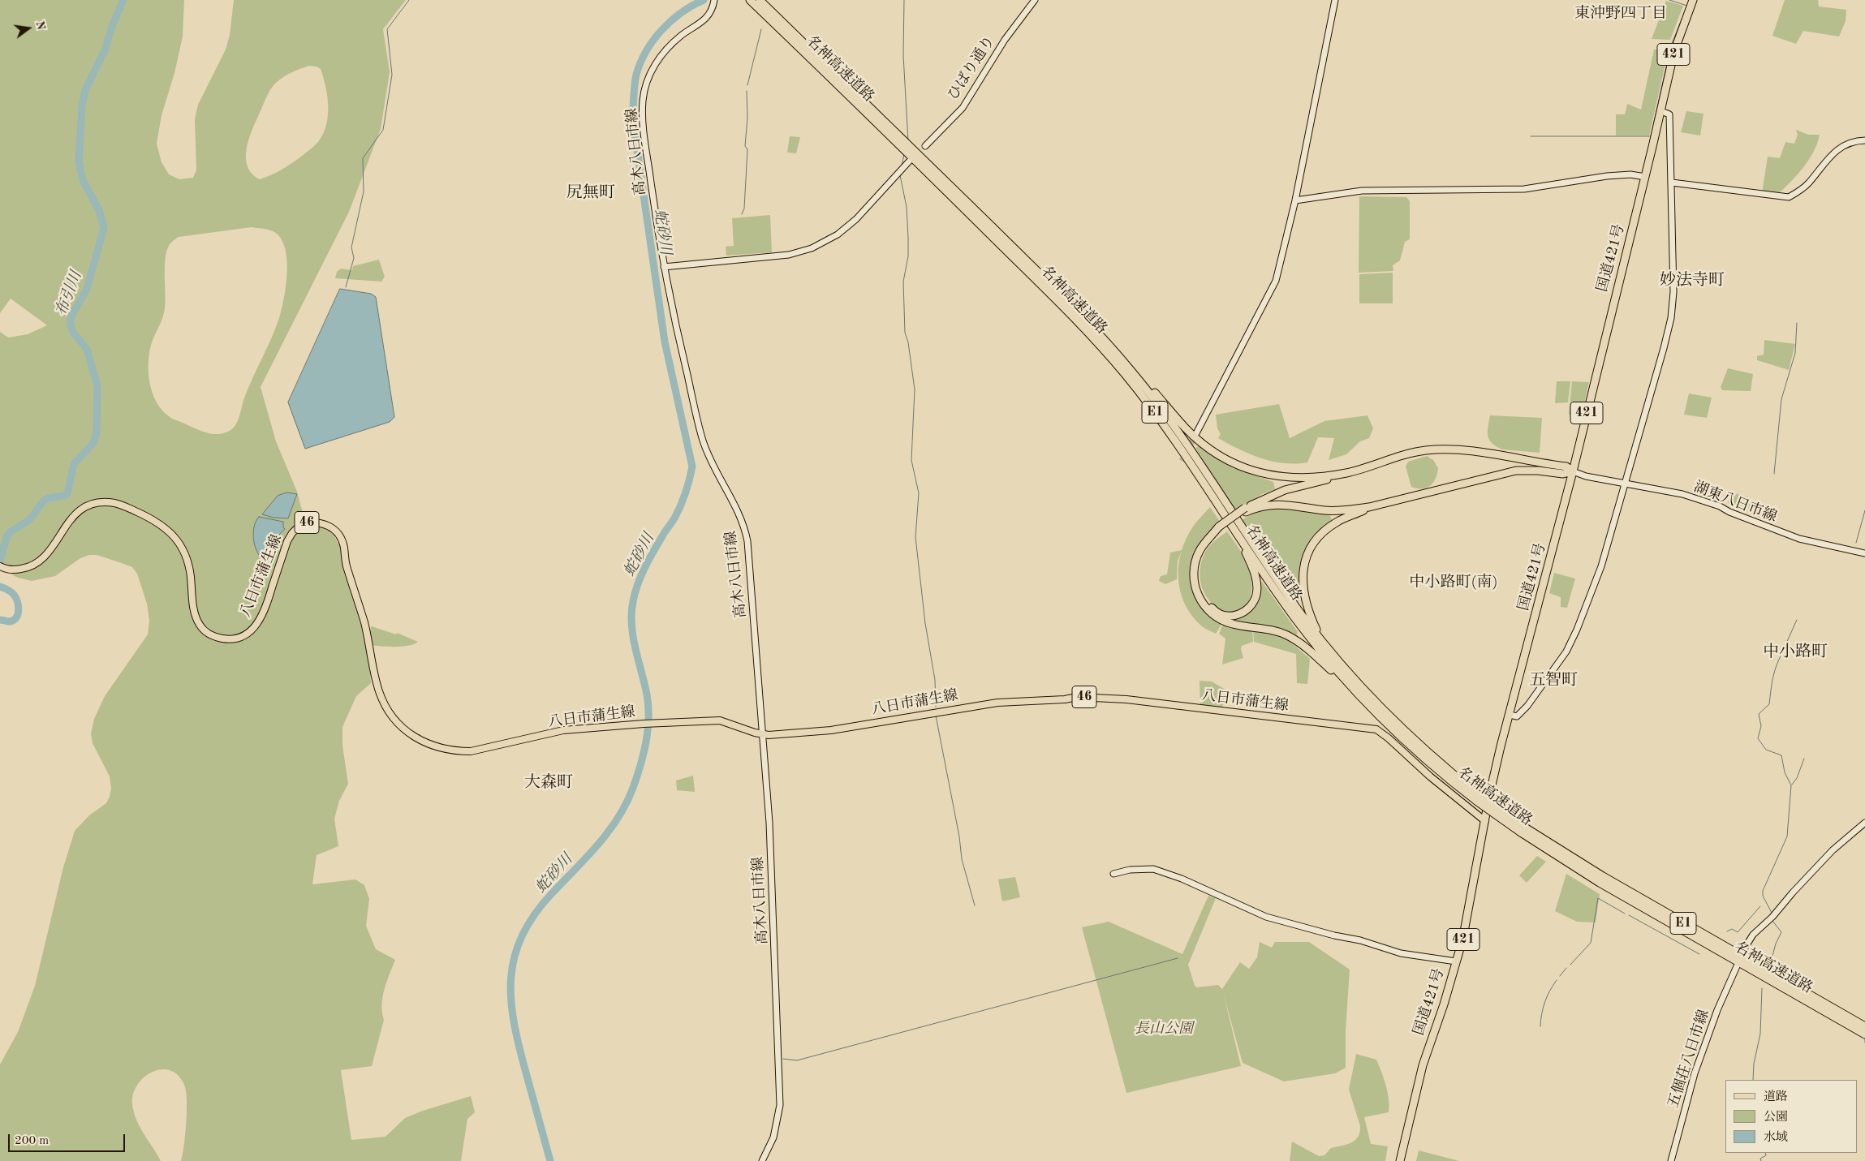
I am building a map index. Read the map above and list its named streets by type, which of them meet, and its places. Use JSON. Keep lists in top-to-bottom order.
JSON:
{
  "streets": {
    "highway": [
      "421",
      "名神高速道路",
      "国道421号",
      "E1"
    ],
    "main road": ["46", "八日市蒲生線"],
    "street": [
      "ひばり通り",
      "高木八日市線",
      "湖東八日市線",
      "五個荘八日市線"
    ]
  },
  "crossings": [
    ["高木八日市線", "八日市蒲生線"],
    ["国道421号", "湖東八日市線"],
    ["国道421号", "八日市蒲生線"]
  ],
  "districts": [
    "東沖野四丁目",
    "尻無町",
    "妙法寺町",
    "中小路町(南)",
    "中小路町",
    "五智町",
    "大森町"
  ],
  "water": ["蛇砂川", "布引川"],
  "parks": ["長山公園"],
  "legend": ["道路", "公園", "水域"],
  "scale_bar": "200 m",
  "north": "right"
}
